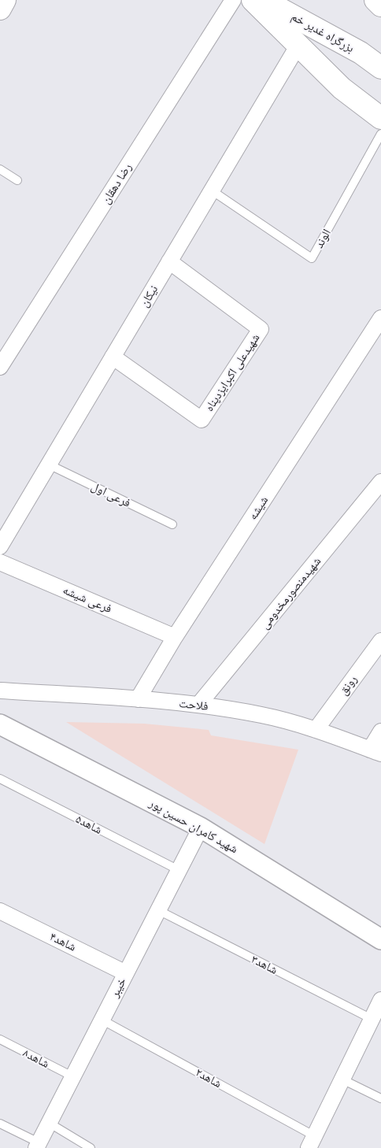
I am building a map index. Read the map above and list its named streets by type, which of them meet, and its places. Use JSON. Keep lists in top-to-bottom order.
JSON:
{
  "streets": {
    "main road": ["بزرگراه غدیر خم"],
    "street": [
      "رضا دهقان",
      "نیکان",
      "شهیدعلی اکبرایزدپناه",
      "شیشه",
      "شهیدمنصورمخدومی",
      "فرعی شیشه",
      "رونق",
      "فلاحت",
      "شهید کامران حسین پور",
      "شاهد۴",
      "خیبر"
    ],
    "lane": [
      "الوند",
      "فرعی اول",
      "شاهد۵",
      "شاهد۳",
      "شاهد۸",
      "شاهد۲"
    ]
  },
  "crossings": [
    ["الوند", "نیکان"],
    ["نیکان", "شهیدعلی اکبرایزدپناه"],
    ["نیکان", "فرعی اول"],
    ["شیشه", "فرعی شیشه"],
    ["شیشه", "فلاحت"],
    ["شهیدمنصورمخدومی", "فلاحت"],
    ["رونق", "فلاحت"],
    ["شاهد۵", "خیبر"],
    ["شهید کامران حسین پور", "خیبر"],
    ["شاهد۴", "خیبر"],
    ["شاهد۳", "خیبر"],
    ["خیبر", "شاهد۸"],
    ["خیبر", "شاهد۲"]
  ]
}
